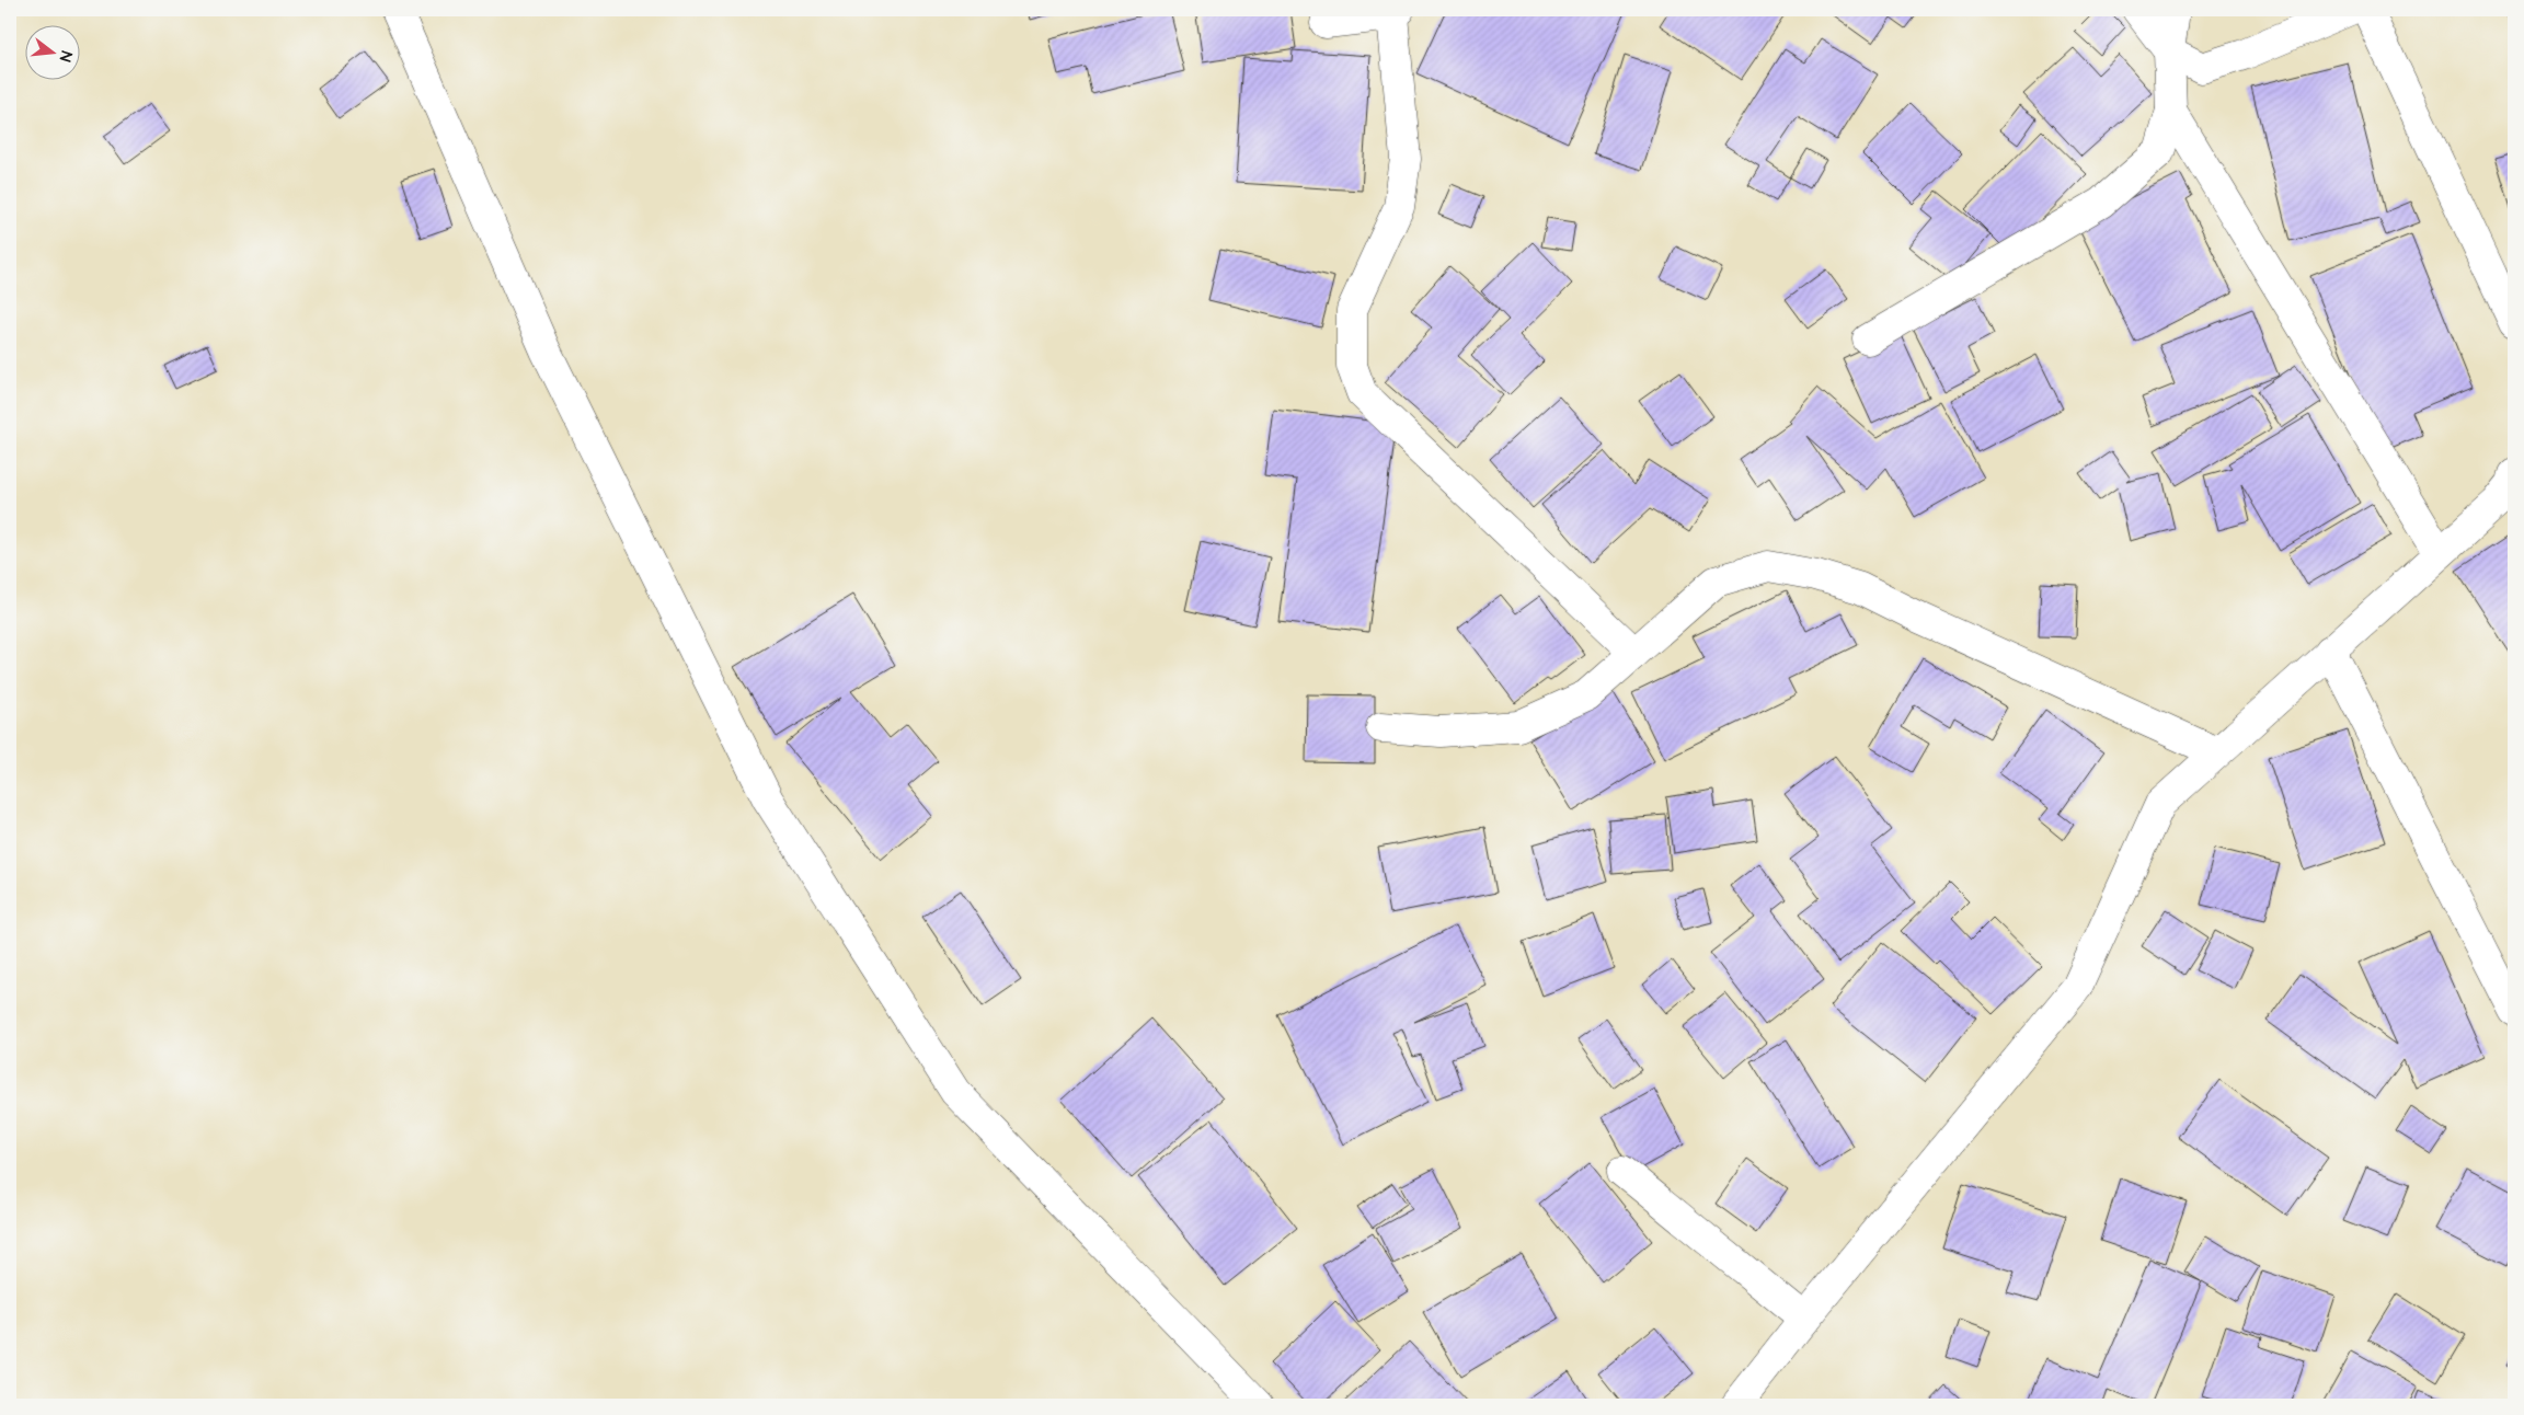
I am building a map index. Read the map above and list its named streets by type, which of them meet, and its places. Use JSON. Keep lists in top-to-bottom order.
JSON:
{
  "north": "right"
}
